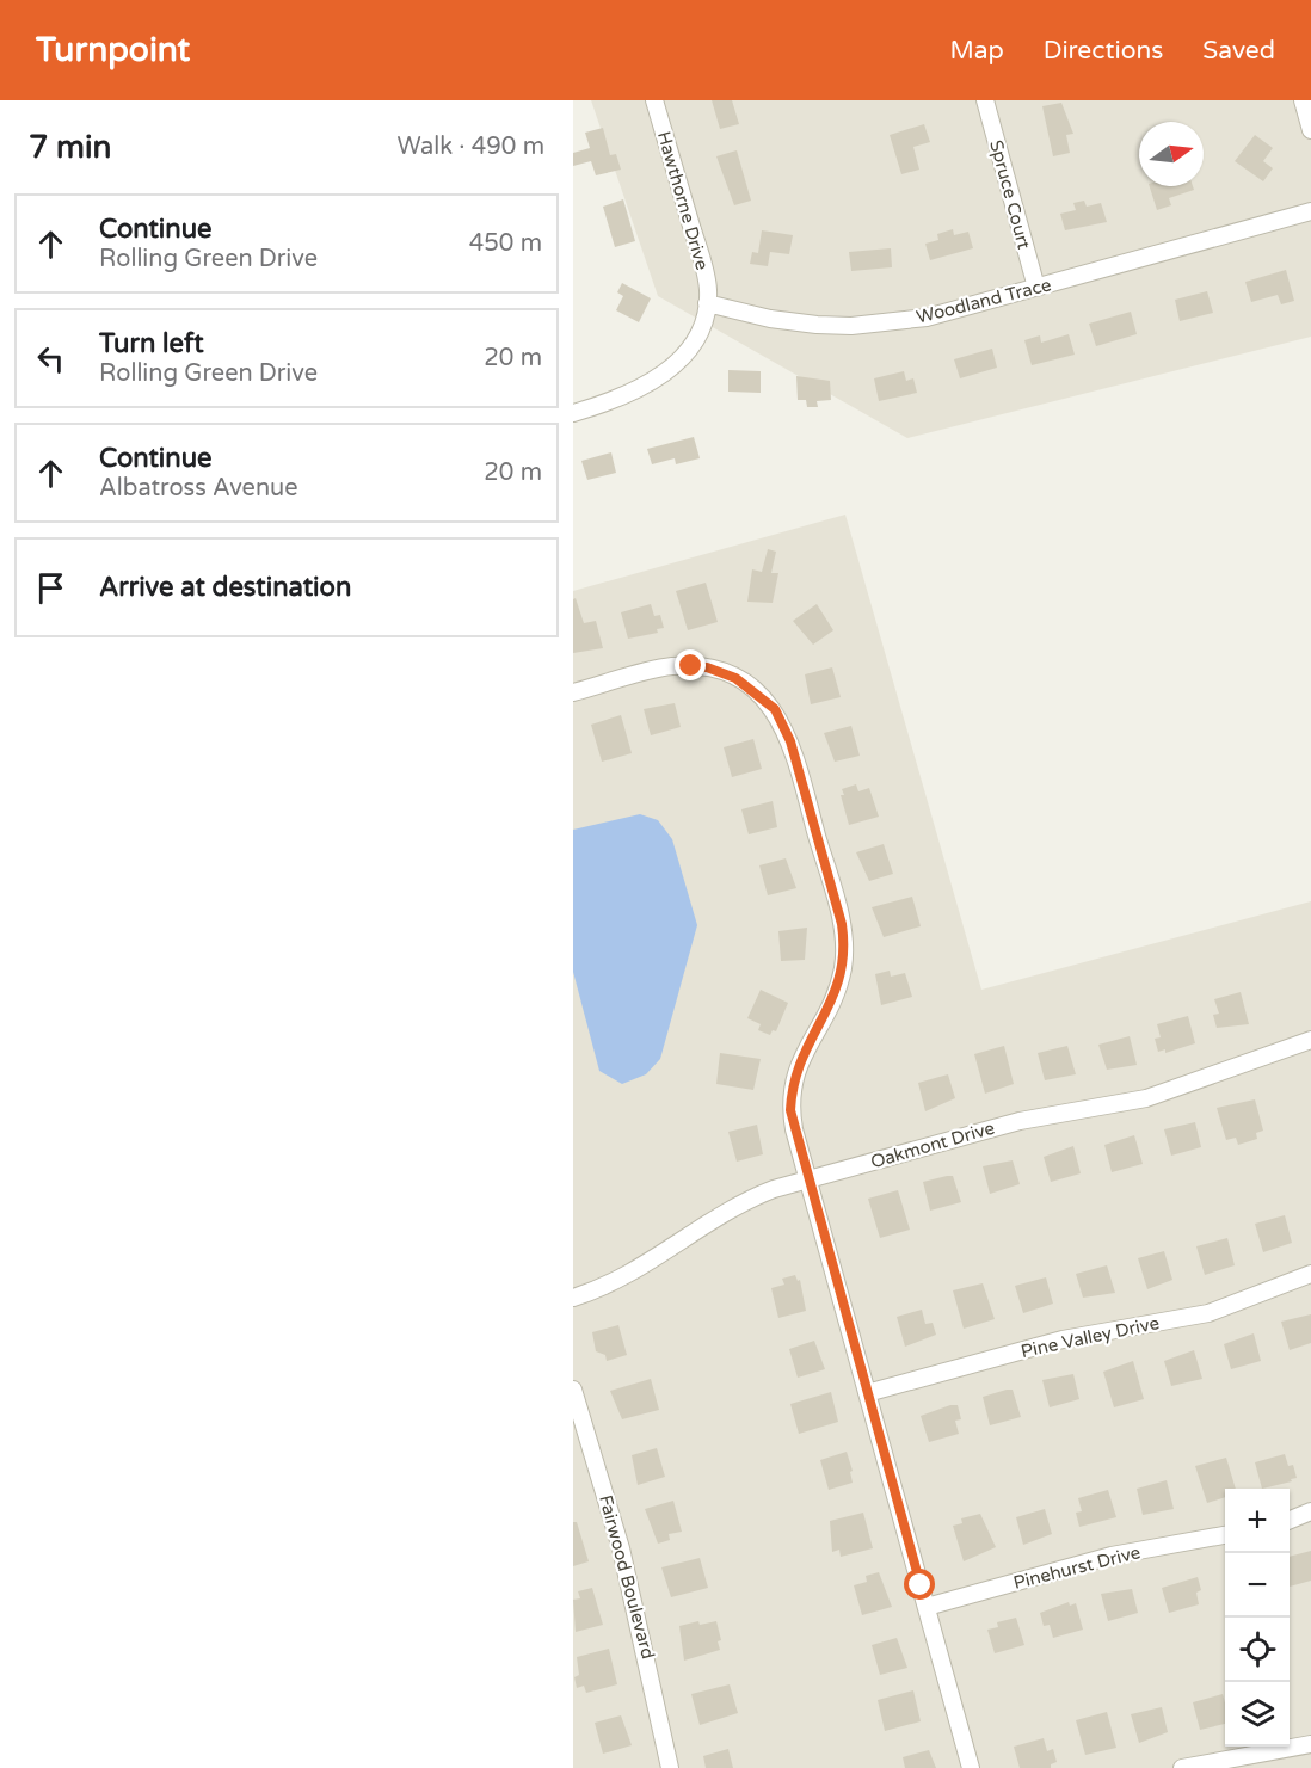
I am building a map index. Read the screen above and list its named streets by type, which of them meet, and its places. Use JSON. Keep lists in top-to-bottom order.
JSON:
{
  "streets": {
    "street": [
      "Spruce Court",
      "Hawthorne Drive",
      "Woodland Trace",
      "Oakmont Drive",
      "Pine Valley Drive",
      "Pinehurst Drive",
      "Fairwood Boulevard"
    ]
  },
  "crossings": [
    ["Spruce Court", "Woodland Trace"],
    ["Hawthorne Drive", "Woodland Trace"]
  ],
  "north": "right",
  "page": {
    "header": "Turnpoint",
    "nav": ["Map", "Directions", "Saved"],
    "heading": ["7 min", "Walk · 490 m"],
    "list": [
      ["Continue", "Rolling Green Drive", "450 m"],
      ["Turn left", "Rolling Green Drive", "20 m"],
      ["Continue", "Albatross Avenue", "20 m"],
      "Arrive at destination"
    ],
    "map_buttons": ["+", "−"]
  }
}
